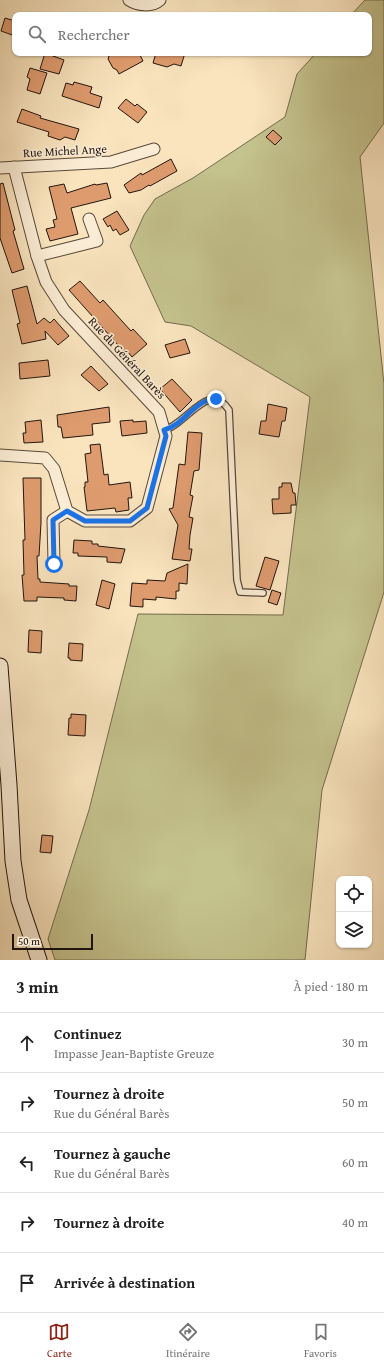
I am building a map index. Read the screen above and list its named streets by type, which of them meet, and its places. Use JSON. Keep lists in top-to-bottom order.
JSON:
{
  "streets": {
    "street": ["Rue Michel Ange", "Rue du Général Barès"]
  },
  "crossings": [
    ["Rue Michel Ange", "Rue du Général Barès"]
  ],
  "scale_bar": "50 m",
  "page": {
    "search": "Rechercher",
    "scale": "50 m",
    "heading": ["3 min", "À pied · 180 m"],
    "list": [
      ["Continuez", "Impasse Jean-Baptiste Greuze", "30 m"],
      ["Tournez à droite", "Rue du Général Barès", "50 m"],
      ["Tournez à gauche", "Rue du Général Barès", "60 m"],
      ["Tournez à droite", "40 m"],
      "Arrivée à destination"
    ],
    "nav": ["Carte", "Itinéraire", "Favoris"]
  }
}
